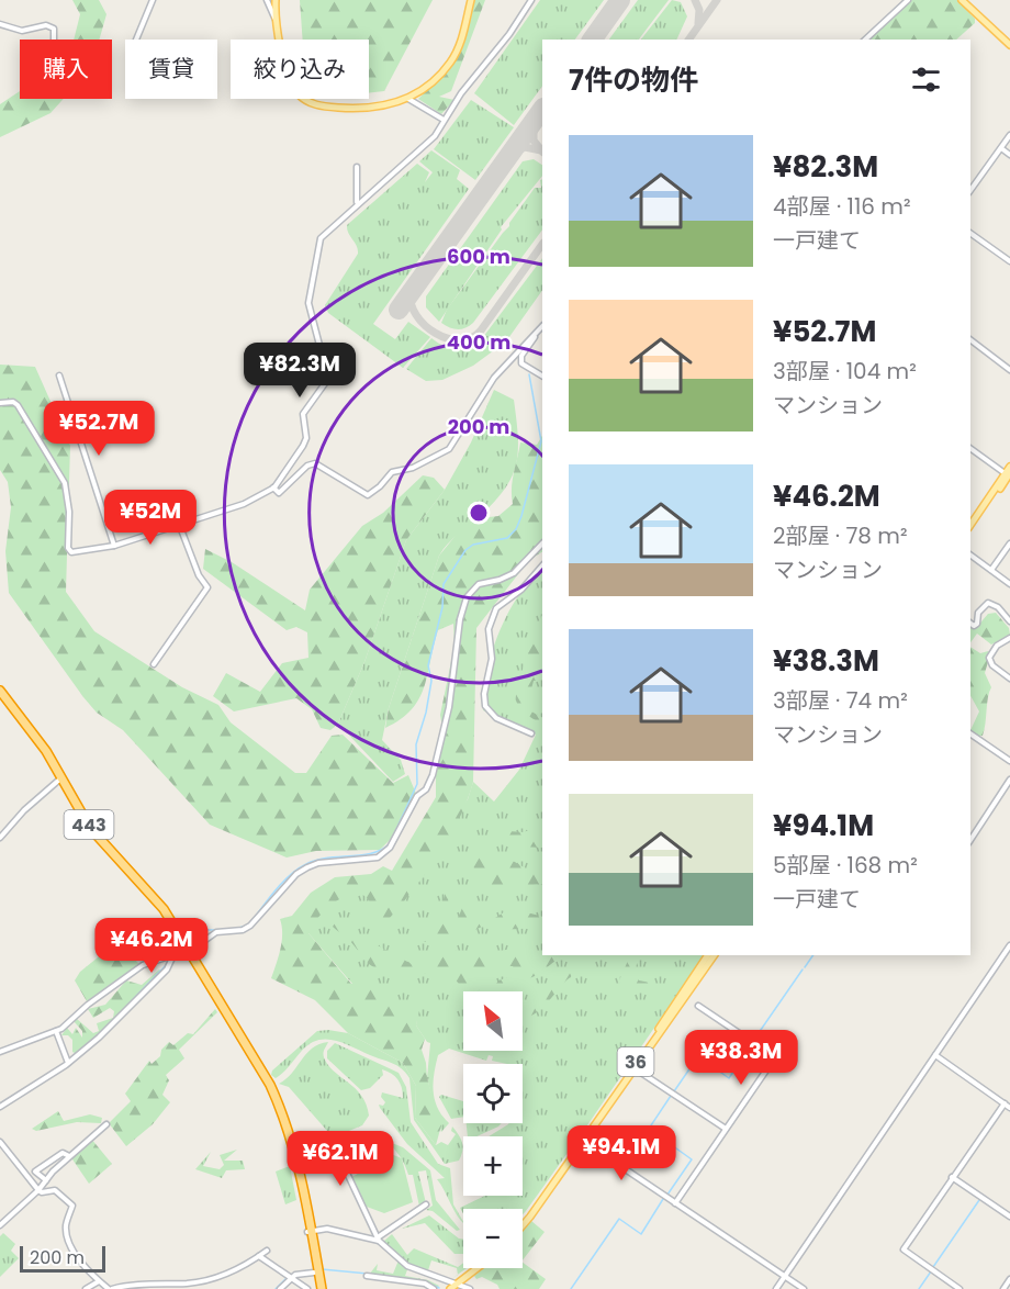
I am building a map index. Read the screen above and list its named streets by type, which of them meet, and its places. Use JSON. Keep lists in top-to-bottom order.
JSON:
{
  "streets": {
    "highway": ["443"],
    "main road": ["36"]
  },
  "scale_bar": "200 m",
  "north": "top left",
  "page": {
    "chip": ["購入", "賃貸", "絞り込み"],
    "heading": "7件の物件",
    "list": [
      {
        "name": "¥82.3M",
        "note": "4部屋 · 116 m² · 一戸建て"
      },
      {
        "name": "¥52.7M",
        "note": "3部屋 · 104 m² · マンション"
      },
      {
        "name": "¥46.2M",
        "note": "2部屋 · 78 m² · マンション"
      },
      {
        "name": "¥38.3M",
        "note": "3部屋 · 74 m² · マンション"
      },
      {
        "name": "¥94.1M",
        "note": "5部屋 · 168 m² · 一戸建て"
      }
    ],
    "price": [
      "¥82.3M",
      "¥52.7M",
      "¥52M",
      "¥46.2M",
      "¥38.3M",
      "¥94.1M",
      "¥62.1M"
    ],
    "map_buttons": ["+", "−"],
    "scale": "200 m"
  },
  "rings": ["600 m", "400 m", "200 m"]
}
